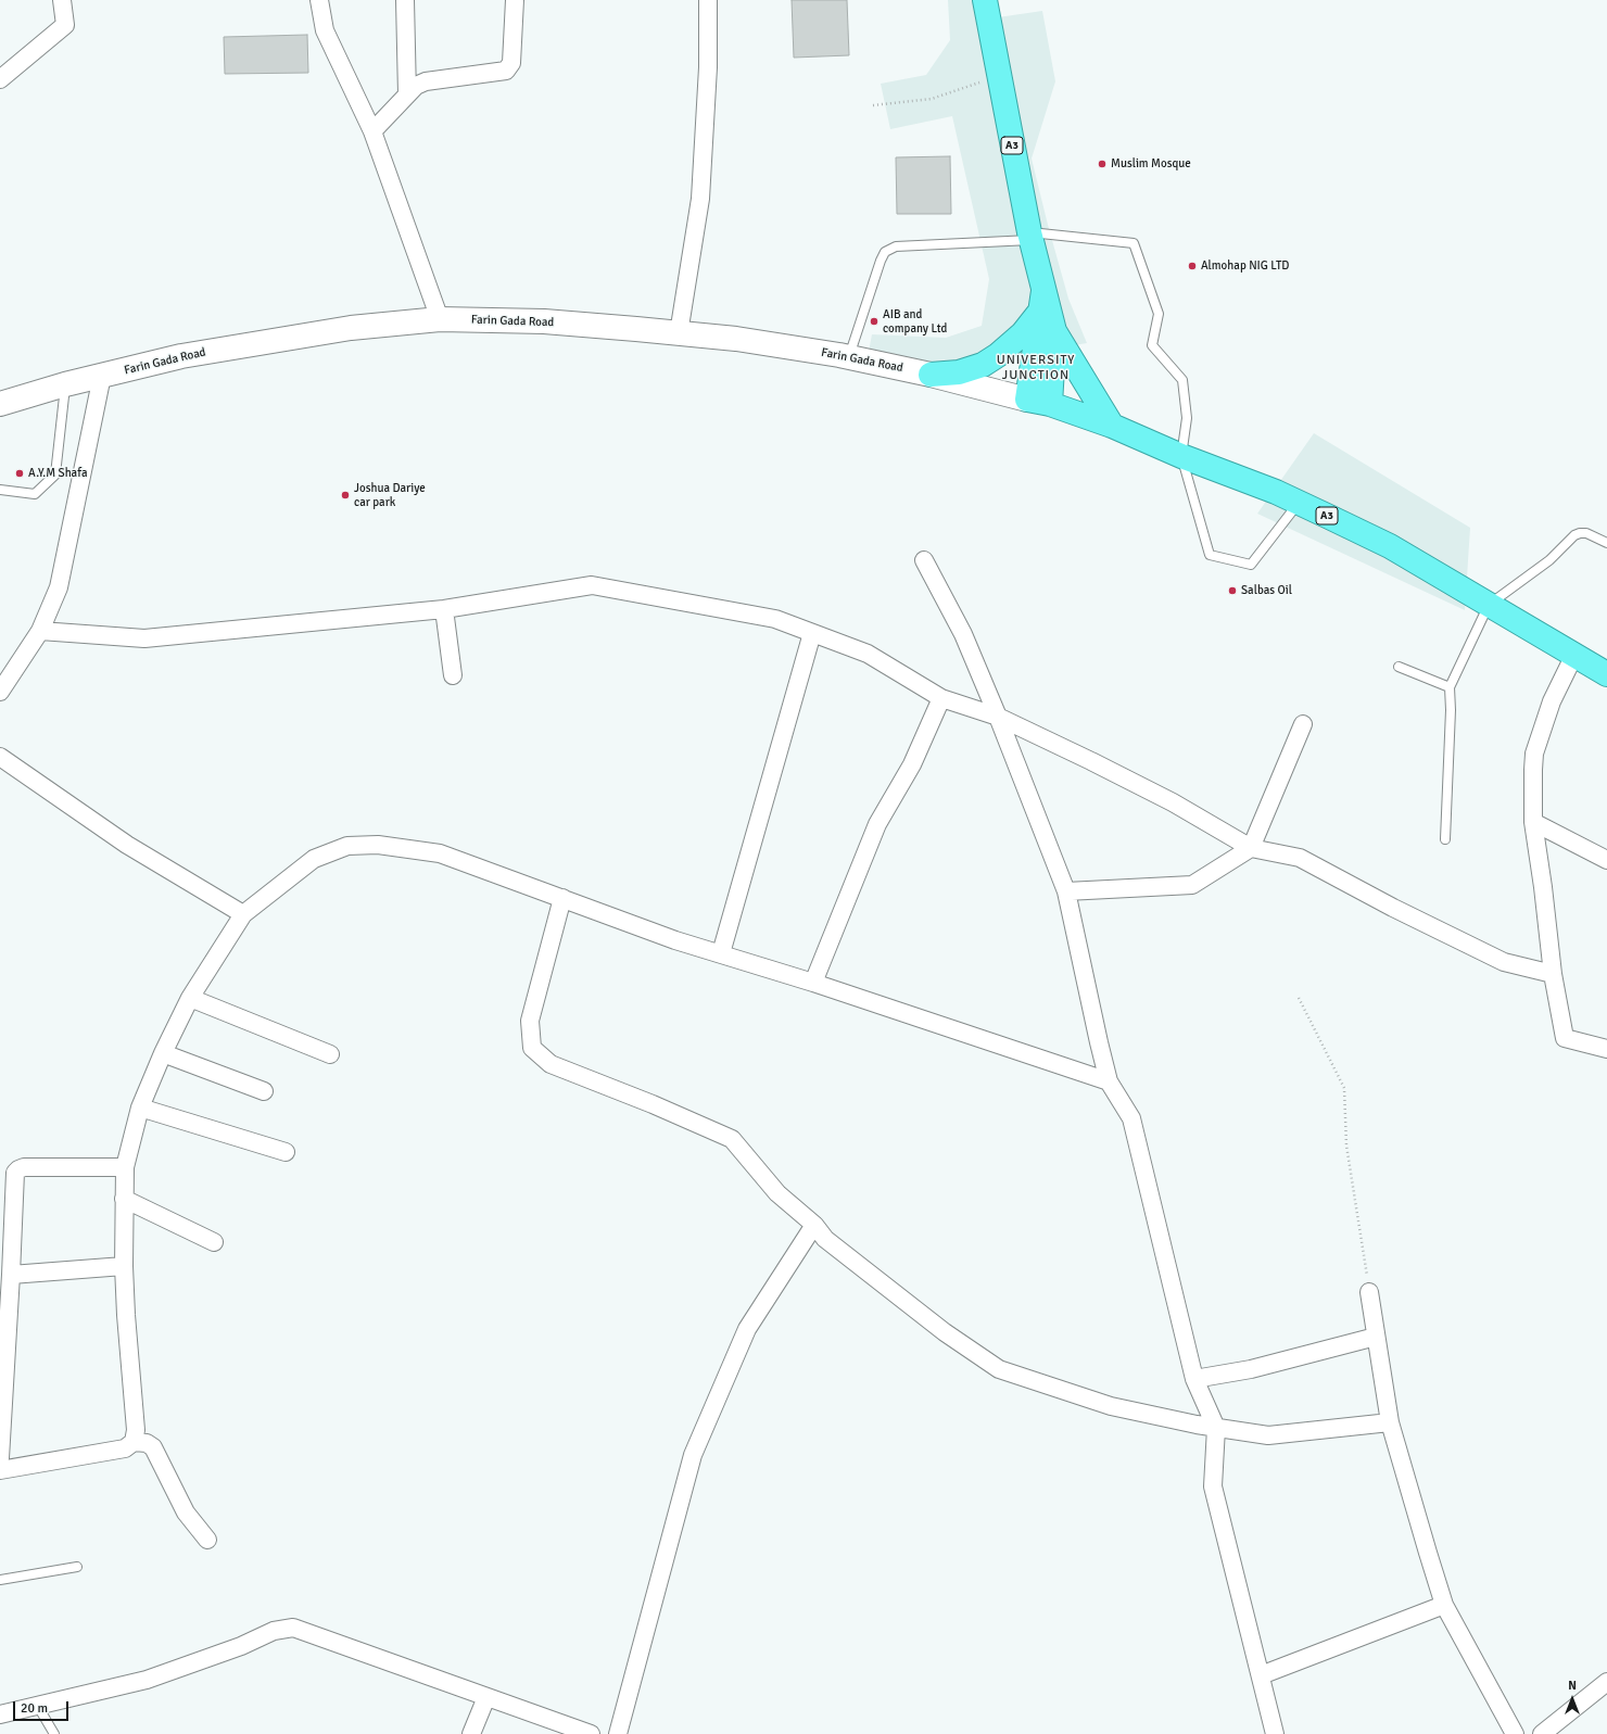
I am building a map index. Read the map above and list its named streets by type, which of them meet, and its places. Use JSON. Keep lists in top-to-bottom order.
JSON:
{
  "streets": {
    "highway": ["A3"],
    "main road": ["Farin Gada Road"]
  },
  "crossings": [
    ["A3", "Farin Gada Road"]
  ],
  "districts": ["UNIVERSITY JUNCTION"],
  "places": [
    "Muslim Mosque",
    "Almohap NIG LTD",
    "AIB and company Ltd",
    "A.Y.M Shafa",
    "Joshua Dariye car park",
    "Salbas Oil"
  ],
  "scale_bar": "20 m",
  "north": "top"
}
